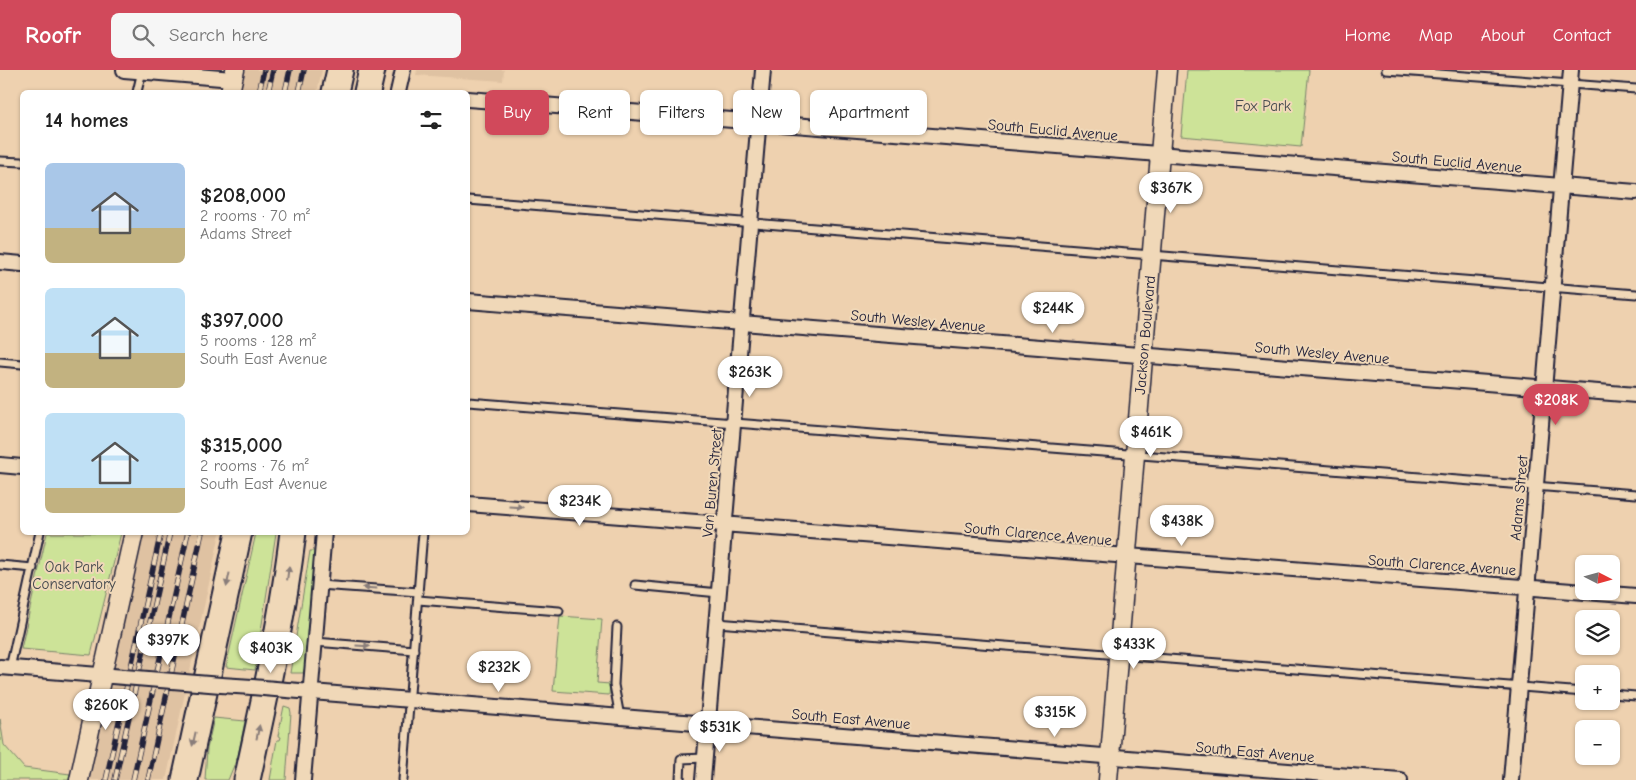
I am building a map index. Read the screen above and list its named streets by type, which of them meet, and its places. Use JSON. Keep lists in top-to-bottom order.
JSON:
{
  "streets": {
    "street": [
      "South Euclid Avenue",
      "South Wesley Avenue",
      "Jackson Boulevard",
      "Van Buren Street",
      "Adams Street",
      "South Clarence Avenue",
      "South East Avenue"
    ]
  },
  "crossings": [
    ["South Euclid Avenue", "Jackson Boulevard"],
    ["South Euclid Avenue", "Adams Street"],
    ["South Wesley Avenue", "Jackson Boulevard"],
    ["South Wesley Avenue", "Van Buren Street"],
    ["South Wesley Avenue", "Adams Street"],
    ["Jackson Boulevard", "South Clarence Avenue"],
    ["Jackson Boulevard", "South East Avenue"],
    ["Van Buren Street", "South Clarence Avenue"],
    ["Van Buren Street", "South East Avenue"],
    ["Adams Street", "South Clarence Avenue"]
  ],
  "parks": ["Fox Park", "Oak Park Conservatory"],
  "north": "right",
  "page": {
    "header": "Roofr",
    "search": "Search here",
    "nav": [
      "Home",
      "Map",
      "About",
      "Contact"
    ],
    "chip": [
      "Buy",
      "Rent",
      "Filters",
      "New",
      "Apartment"
    ],
    "heading": "14 homes",
    "list": [
      {
        "name": "$208,000",
        "note": "2 rooms · 70 m² · Adams Street"
      },
      {
        "name": "$397,000",
        "note": "5 rooms · 128 m² · South East Avenue"
      },
      {
        "name": "$315,000",
        "note": "2 rooms · 76 m² · South East Avenue"
      }
    ],
    "price": [
      "$367K",
      "$244K",
      "$263K",
      "$208K",
      "$461K",
      "$234K",
      "$438K",
      "$397K",
      "$433K",
      "$403K",
      "$232K",
      "$260K",
      "$315K",
      "$531K"
    ],
    "map_buttons": ["+", "−"]
  }
}
